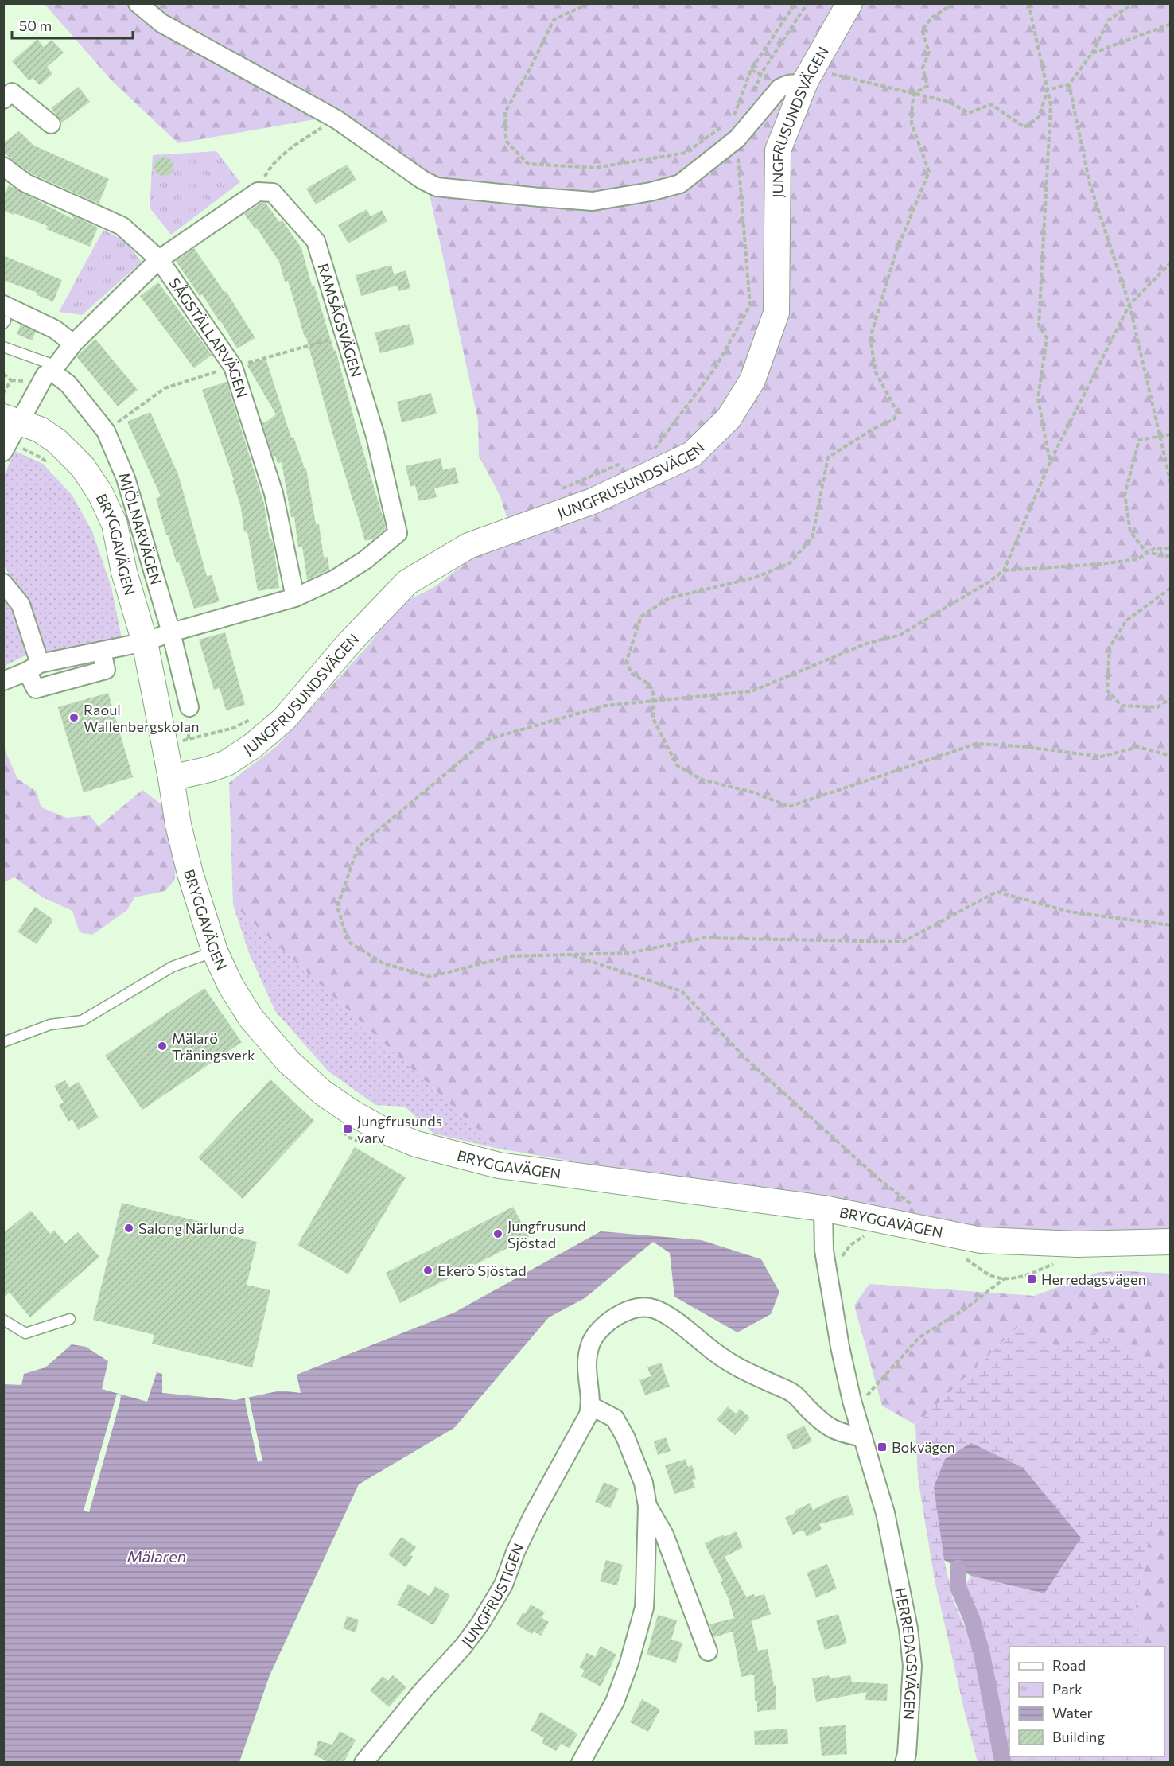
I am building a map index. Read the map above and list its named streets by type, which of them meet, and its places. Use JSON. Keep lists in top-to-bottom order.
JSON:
{
  "streets": {
    "main road": ["JUNGFRUSUNDSVÄGEN", "BRYGGAVÄGEN"],
    "street": [
      "RAMSÅGSVÄGEN",
      "SÅGSTÄLLARVÄGEN",
      "MJÖLNARVÄGEN",
      "JUNGFRUSTIGEN",
      "HERREDAGSVÄGEN"
    ]
  },
  "crossings": [
    ["JUNGFRUSUNDSVÄGEN", "BRYGGAVÄGEN"],
    ["RAMSÅGSVÄGEN", "SÅGSTÄLLARVÄGEN"],
    ["RAMSÅGSVÄGEN", "MJÖLNARVÄGEN"],
    ["RAMSÅGSVÄGEN", "BRYGGAVÄGEN"],
    ["BRYGGAVÄGEN", "HERREDAGSVÄGEN"]
  ],
  "water": ["Mälaren"],
  "places": {
    "other": [
      "Raoul Wallenbergskolan",
      "Mälarö Träningsverk",
      "Salong Närlunda",
      "Jungfrusund Sjöstad",
      "Ekerö Sjöstad"
    ],
    "transit": ["Jungfrusunds varv", "Herredagsvägen", "Bokvägen"]
  },
  "legend": [
    "Road",
    "Park",
    "Water",
    "Building"
  ],
  "scale_bar": "50 m"
}
